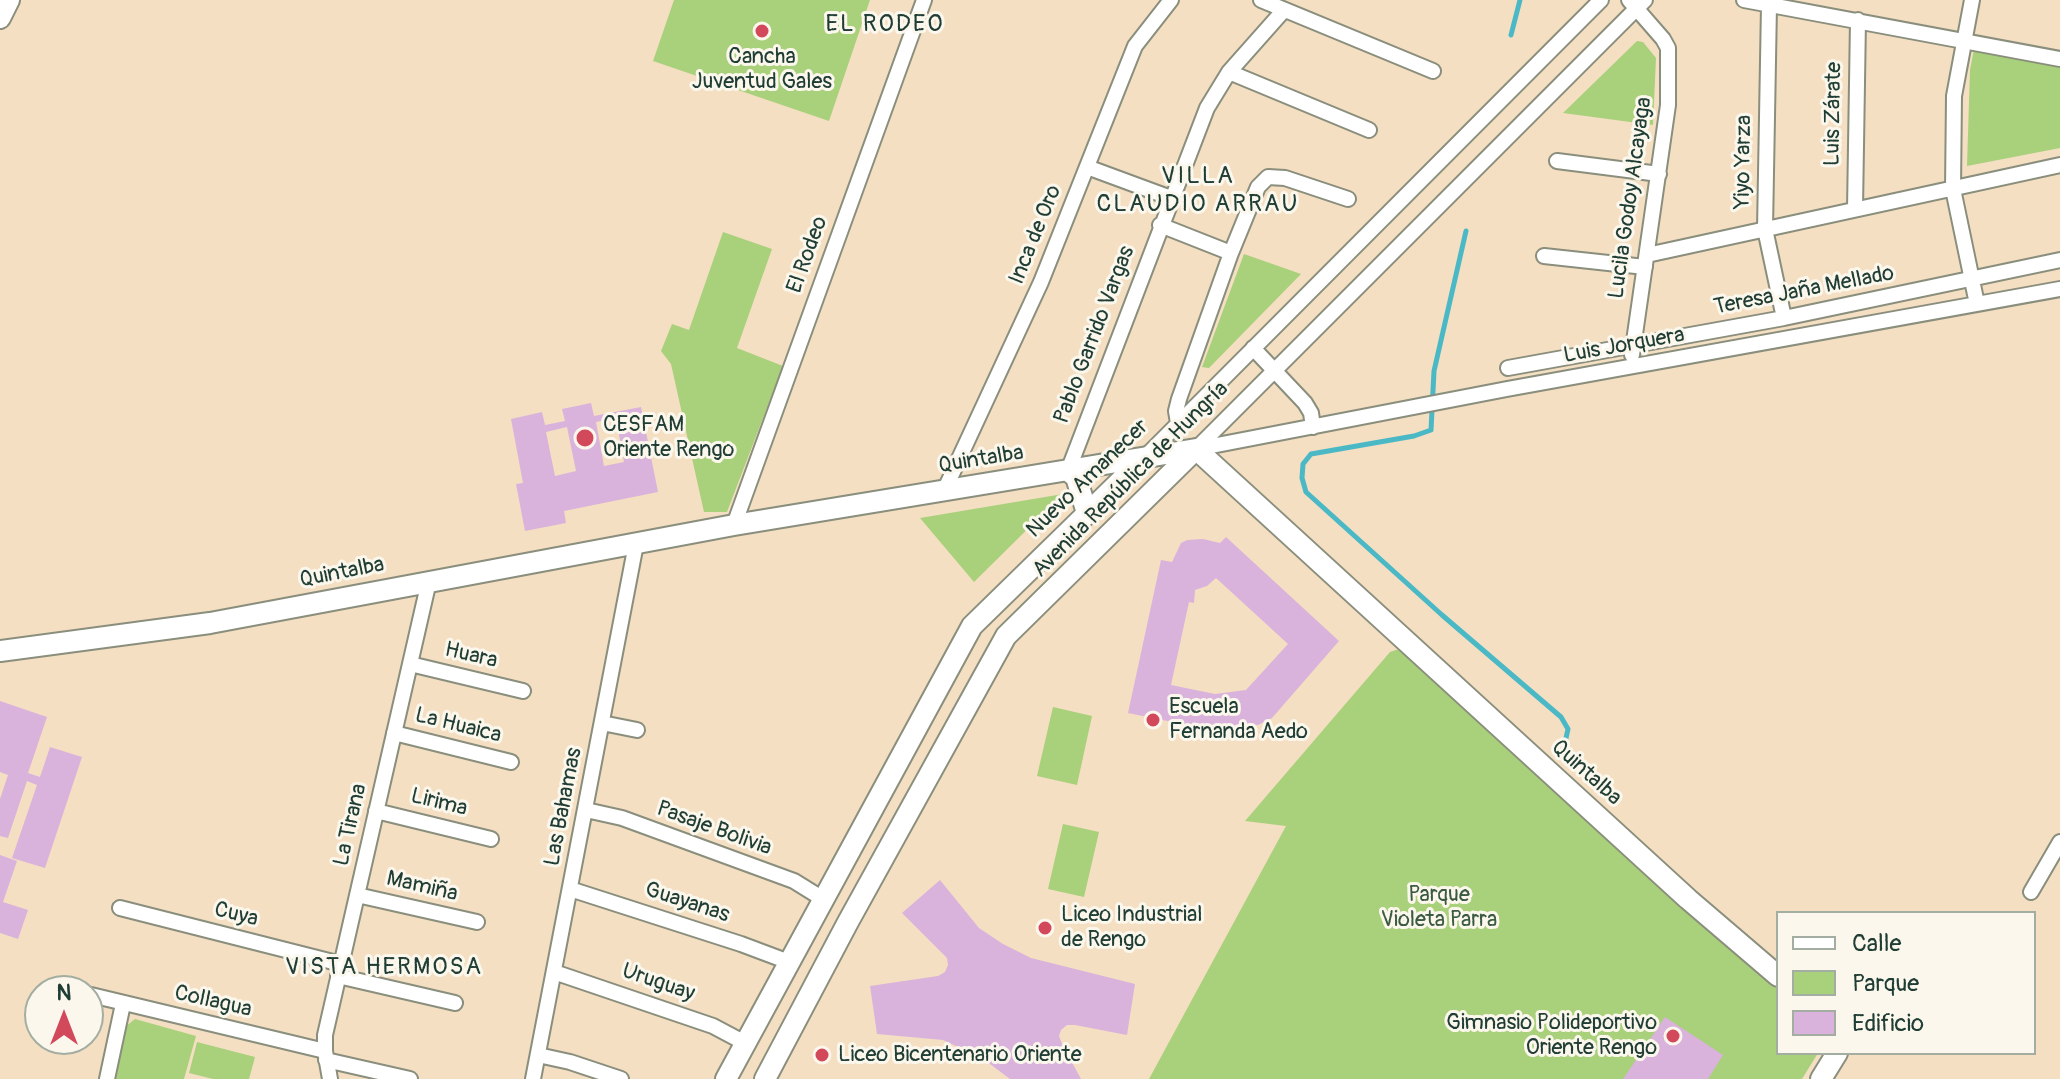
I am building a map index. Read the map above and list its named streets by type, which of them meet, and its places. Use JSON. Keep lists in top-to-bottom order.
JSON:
{
  "streets": {
    "street": [
      "Luis Zárate",
      "Yiyo Yarza",
      "Lucila Godoy Alcayaga",
      "Inca de Oro",
      "El Rodeo",
      "Teresa Jaña Mellado",
      "Pablo Garrido Vargas",
      "Luis Jorquera",
      "Quintalba",
      "Nuevo Amanecer",
      "Avenida República de Hungría",
      "Huara",
      "La Huaica",
      "Lirima",
      "Las Bahamas",
      "La Tirana",
      "Pasaje Bolivia",
      "Mamiña",
      "Guayanas",
      "Cuya",
      "Uruguay",
      "Collagua"
    ]
  },
  "crossings": [
    ["Yiyo Yarza", "Teresa Jaña Mellado"],
    ["Lucila Godoy Alcayaga", "Teresa Jaña Mellado"],
    ["Lucila Godoy Alcayaga", "Luis Jorquera"],
    ["Lucila Godoy Alcayaga", "Avenida República de Hungría"],
    ["Inca de Oro", "Quintalba"],
    ["El Rodeo", "Quintalba"],
    ["Pablo Garrido Vargas", "Quintalba"],
    ["Luis Jorquera", "Quintalba"],
    ["Luis Jorquera", "Avenida República de Hungría"],
    ["Quintalba", "Nuevo Amanecer"],
    ["Quintalba", "Avenida República de Hungría"],
    ["Quintalba", "Las Bahamas"],
    ["Quintalba", "La Tirana"],
    ["Nuevo Amanecer", "Pasaje Bolivia"],
    ["Nuevo Amanecer", "Guayanas"],
    ["Nuevo Amanecer", "Uruguay"],
    ["Huara", "La Tirana"],
    ["La Huaica", "La Tirana"],
    ["Lirima", "La Tirana"],
    ["Las Bahamas", "Pasaje Bolivia"],
    ["Las Bahamas", "Guayanas"],
    ["Las Bahamas", "Uruguay"],
    ["La Tirana", "Mamiña"],
    ["La Tirana", "Cuya"],
    ["La Tirana", "Collagua"]
  ],
  "districts": ["EL RODEO", "VILLA CLAUDIO ARRAU", "VISTA HERMOSA"],
  "parks": ["Parque Violeta Parra"],
  "places": [
    "Cancha Juventud Gales",
    "CESFAM Oriente Rengo",
    "Escuela Fernanda Aedo",
    "Liceo Industrial de Rengo",
    "Gimnasio Polideportivo Oriente Rengo",
    "Liceo Bicentenario Oriente"
  ],
  "legend": ["Calle", "Parque", "Edificio"],
  "north": "top"
}
